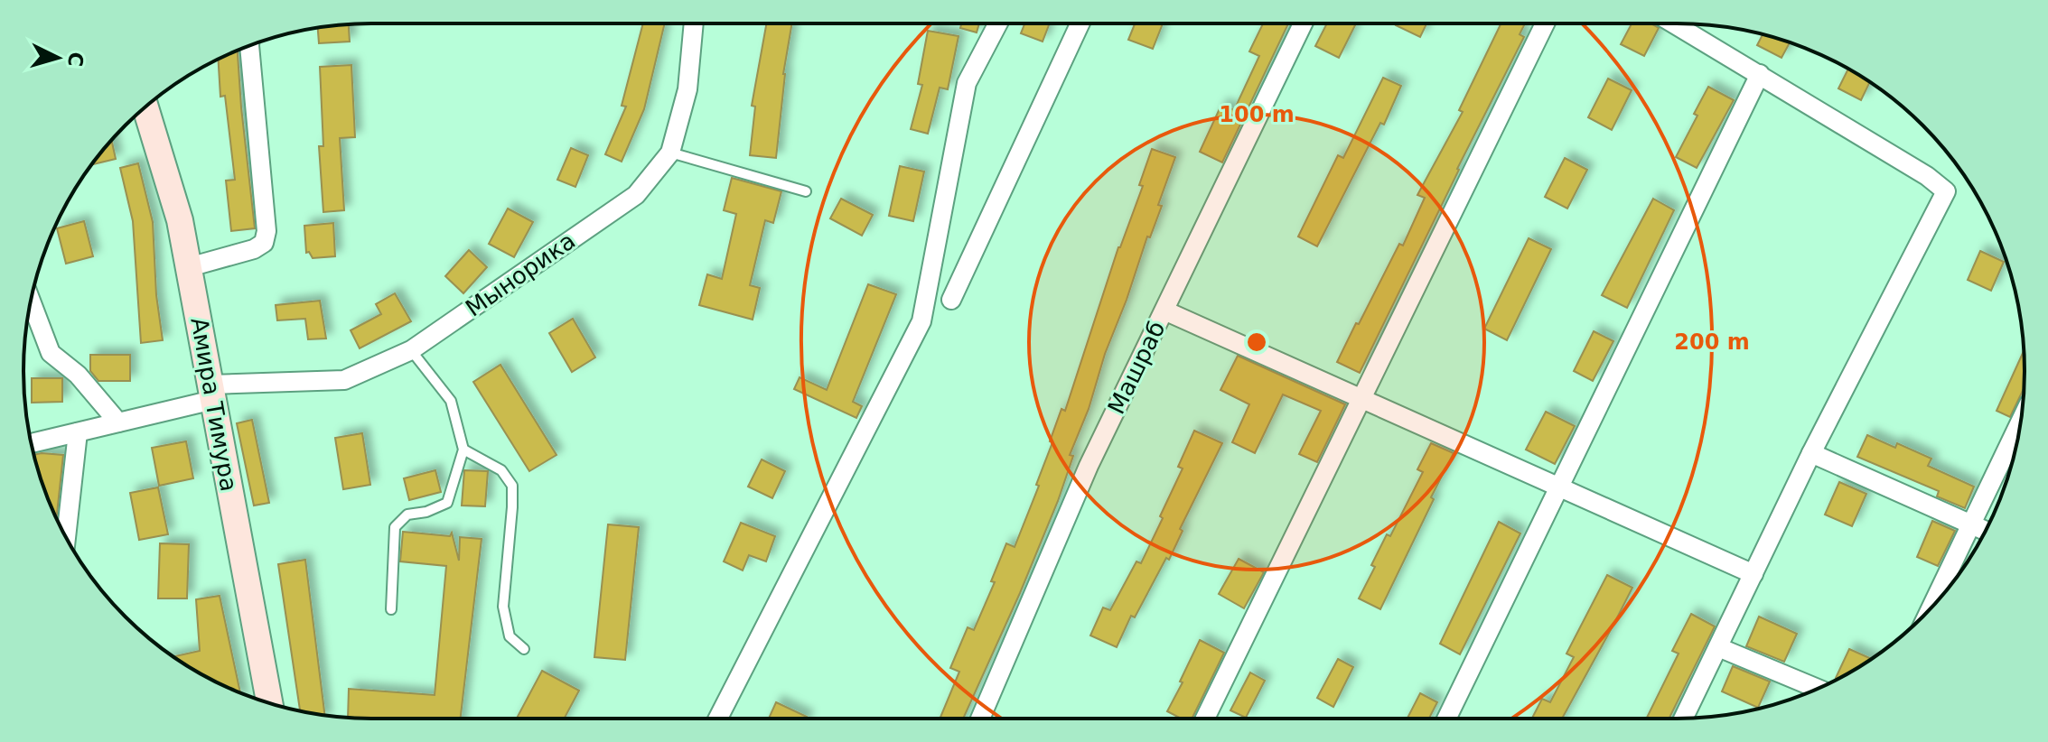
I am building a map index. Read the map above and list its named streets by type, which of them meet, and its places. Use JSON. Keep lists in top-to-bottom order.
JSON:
{
  "streets": {
    "street": ["Мынорика", "Машраб", "Амира Тимура"]
  },
  "crossings": [
    ["Мынорика", "Амира Тимура"]
  ],
  "north": "right",
  "rings": ["100 m", "200 m"]
}
